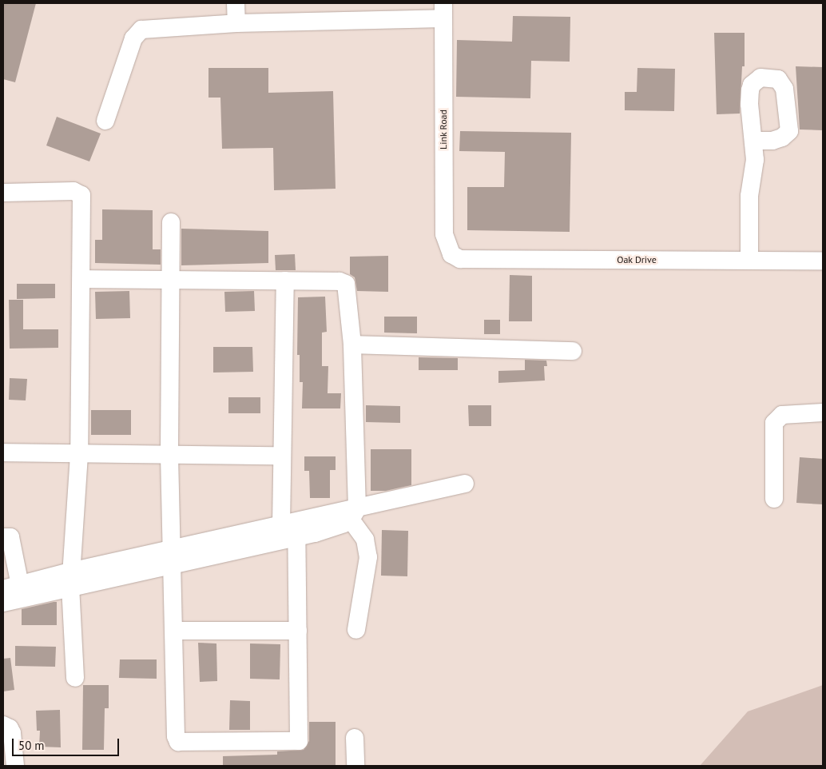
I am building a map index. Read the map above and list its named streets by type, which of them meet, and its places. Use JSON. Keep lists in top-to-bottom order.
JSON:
{
  "streets": {
    "street": ["Link Road", "Oak Drive"]
  },
  "crossings": [
    ["Link Road", "Oak Drive"]
  ],
  "scale_bar": "50 m"
}
